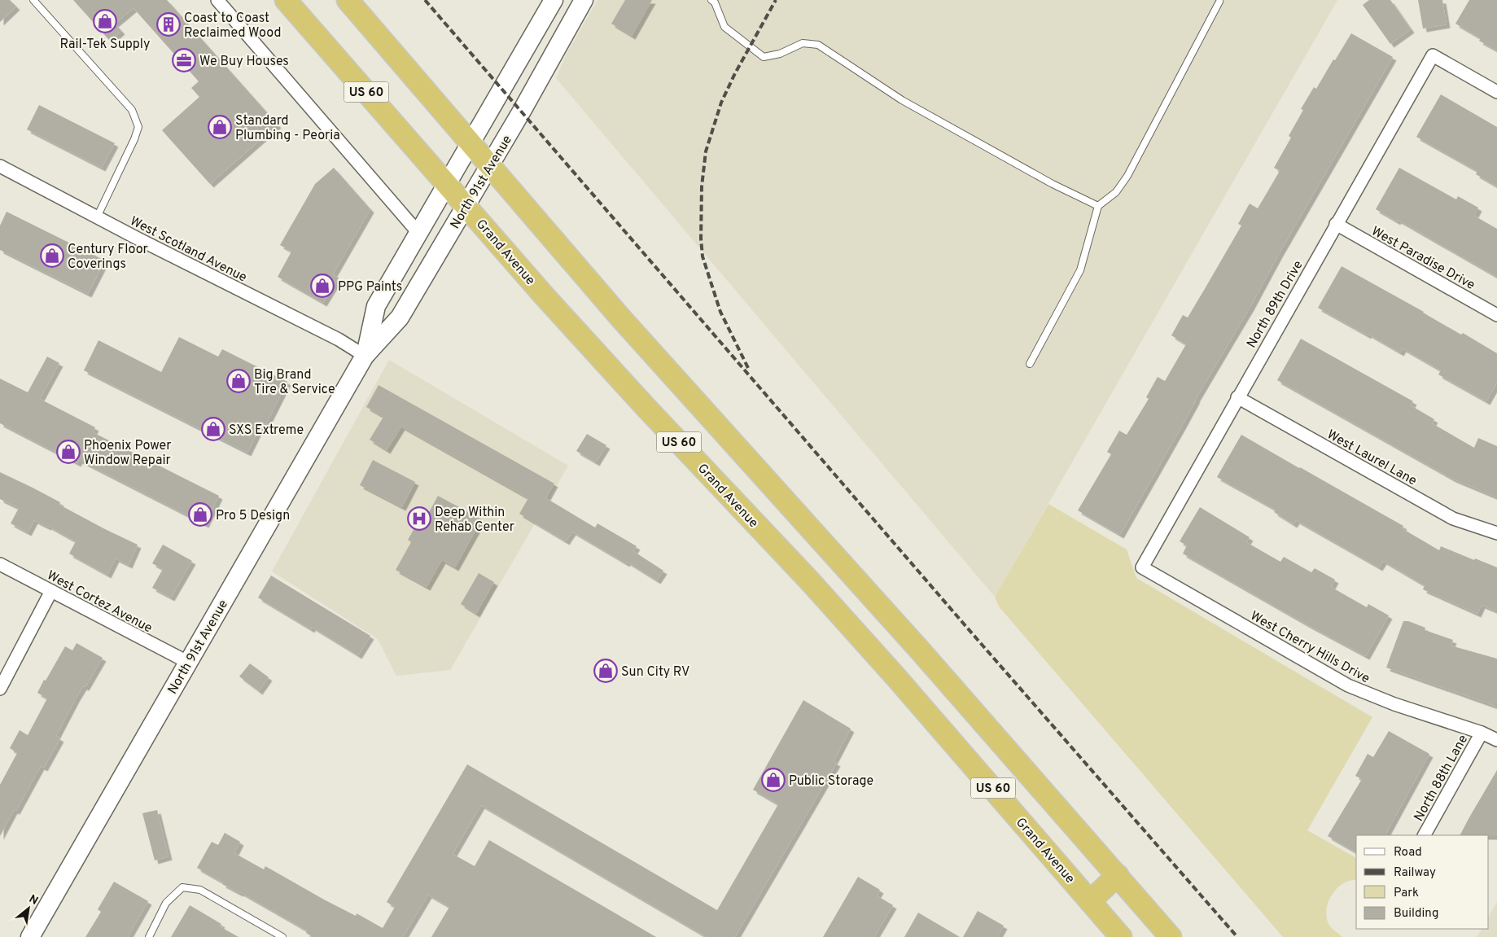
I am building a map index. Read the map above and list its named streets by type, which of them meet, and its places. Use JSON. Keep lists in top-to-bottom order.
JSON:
{
  "streets": {
    "highway": ["US 60", "Grand Avenue"],
    "main road": ["North 91st Avenue"],
    "street": [
      "West Scotland Avenue",
      "West Paradise Drive",
      "North 89th Drive",
      "West Laurel Lane",
      "West Cortez Avenue",
      "West Cherry Hills Drive",
      "North 88th Lane"
    ]
  },
  "crossings": [
    ["US 60", "North 91st Avenue"],
    ["North 91st Avenue", "West Scotland Avenue"],
    ["North 91st Avenue", "Grand Avenue"],
    ["North 91st Avenue", "West Cortez Avenue"],
    ["West Paradise Drive", "North 89th Drive"],
    ["North 89th Drive", "West Laurel Lane"],
    ["North 89th Drive", "West Cherry Hills Drive"],
    ["West Cherry Hills Drive", "North 88th Lane"]
  ],
  "places": {
    "shop": [
      "Rail-Tek Supply",
      "Standard Plumbing - Peoria",
      "Century Floor Coverings",
      "PPG Paints",
      "Big Brand Tire & Service",
      "SXS Extreme",
      "Phoenix Power Window Repair",
      "Pro 5 Design",
      "Sun City RV",
      "Public Storage"
    ],
    "building": ["Coast to Coast Reclaimed Wood"],
    "office": ["We Buy Houses"],
    "hospital": ["Deep Within Rehab Center"]
  },
  "legend": [
    "Road",
    "Railway",
    "Park",
    "Building"
  ],
  "north": "top right"
}
